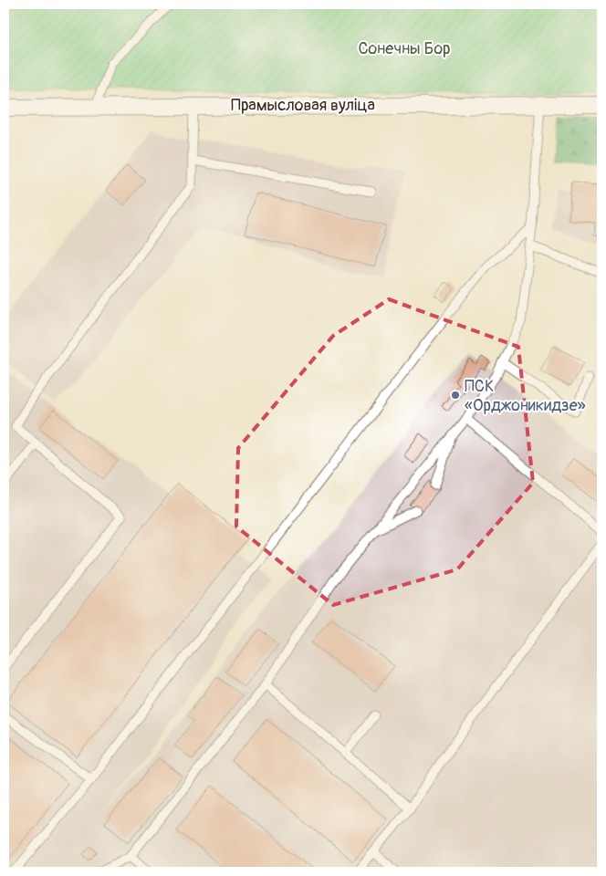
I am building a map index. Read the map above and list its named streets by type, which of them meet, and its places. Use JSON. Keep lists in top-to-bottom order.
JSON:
{
  "streets": {
    "street": ["Прамысловая вуліца"]
  },
  "parks": ["Сонечны Бор"],
  "places": ["ПСК «Орджоникидзе»"]
}
